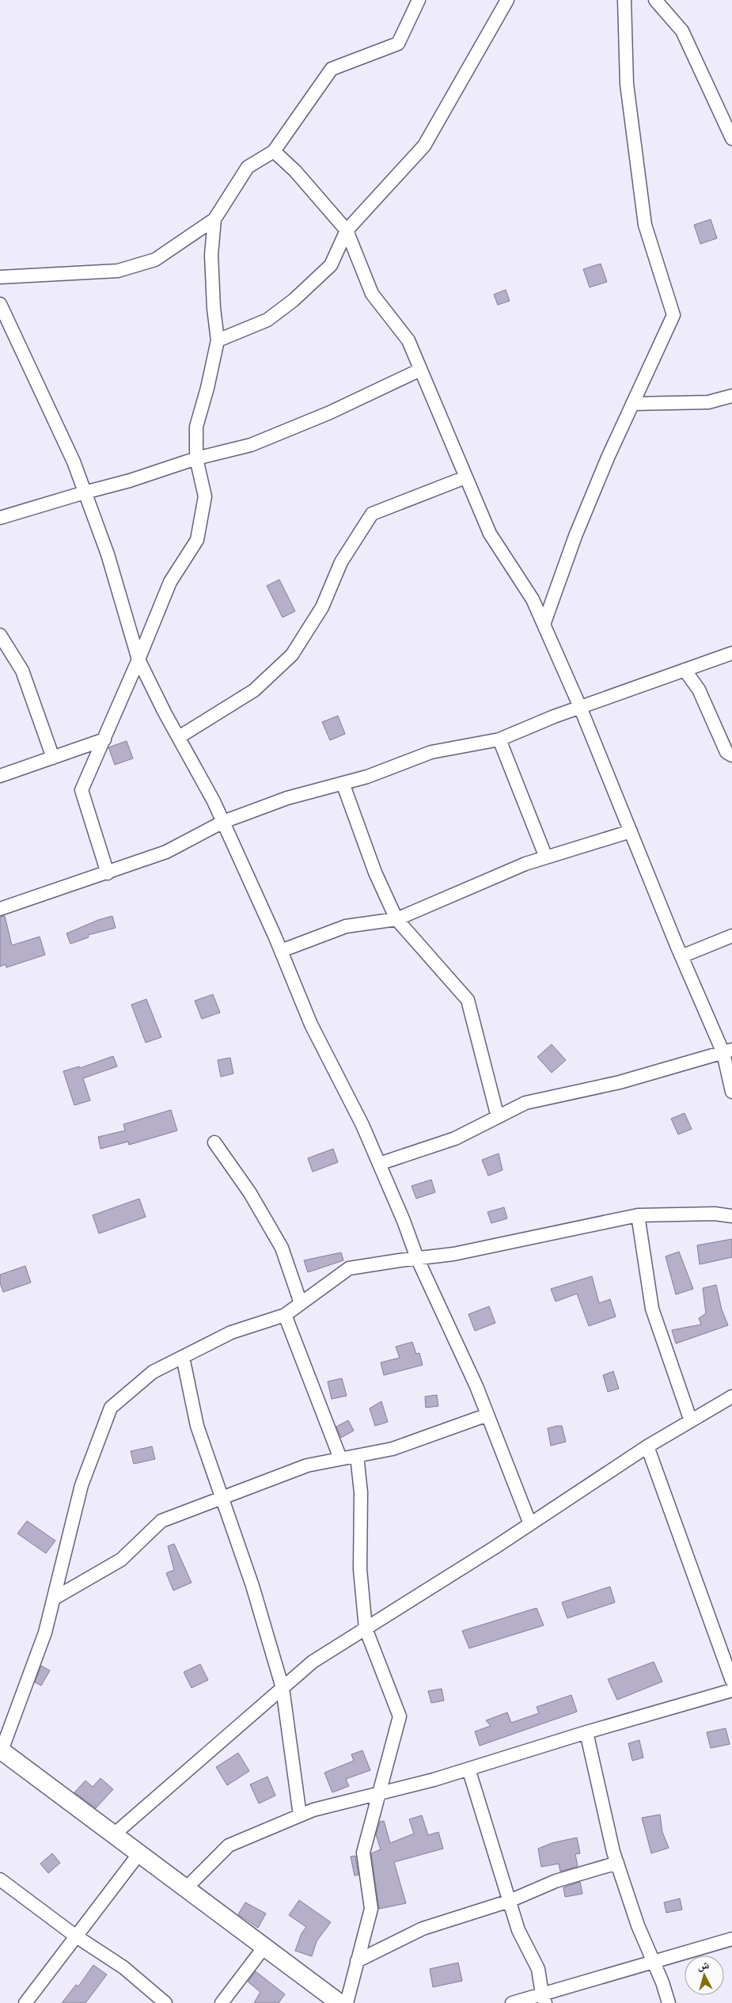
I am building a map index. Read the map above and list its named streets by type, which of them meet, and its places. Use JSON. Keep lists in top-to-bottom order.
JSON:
{
  "north": "top"
}
